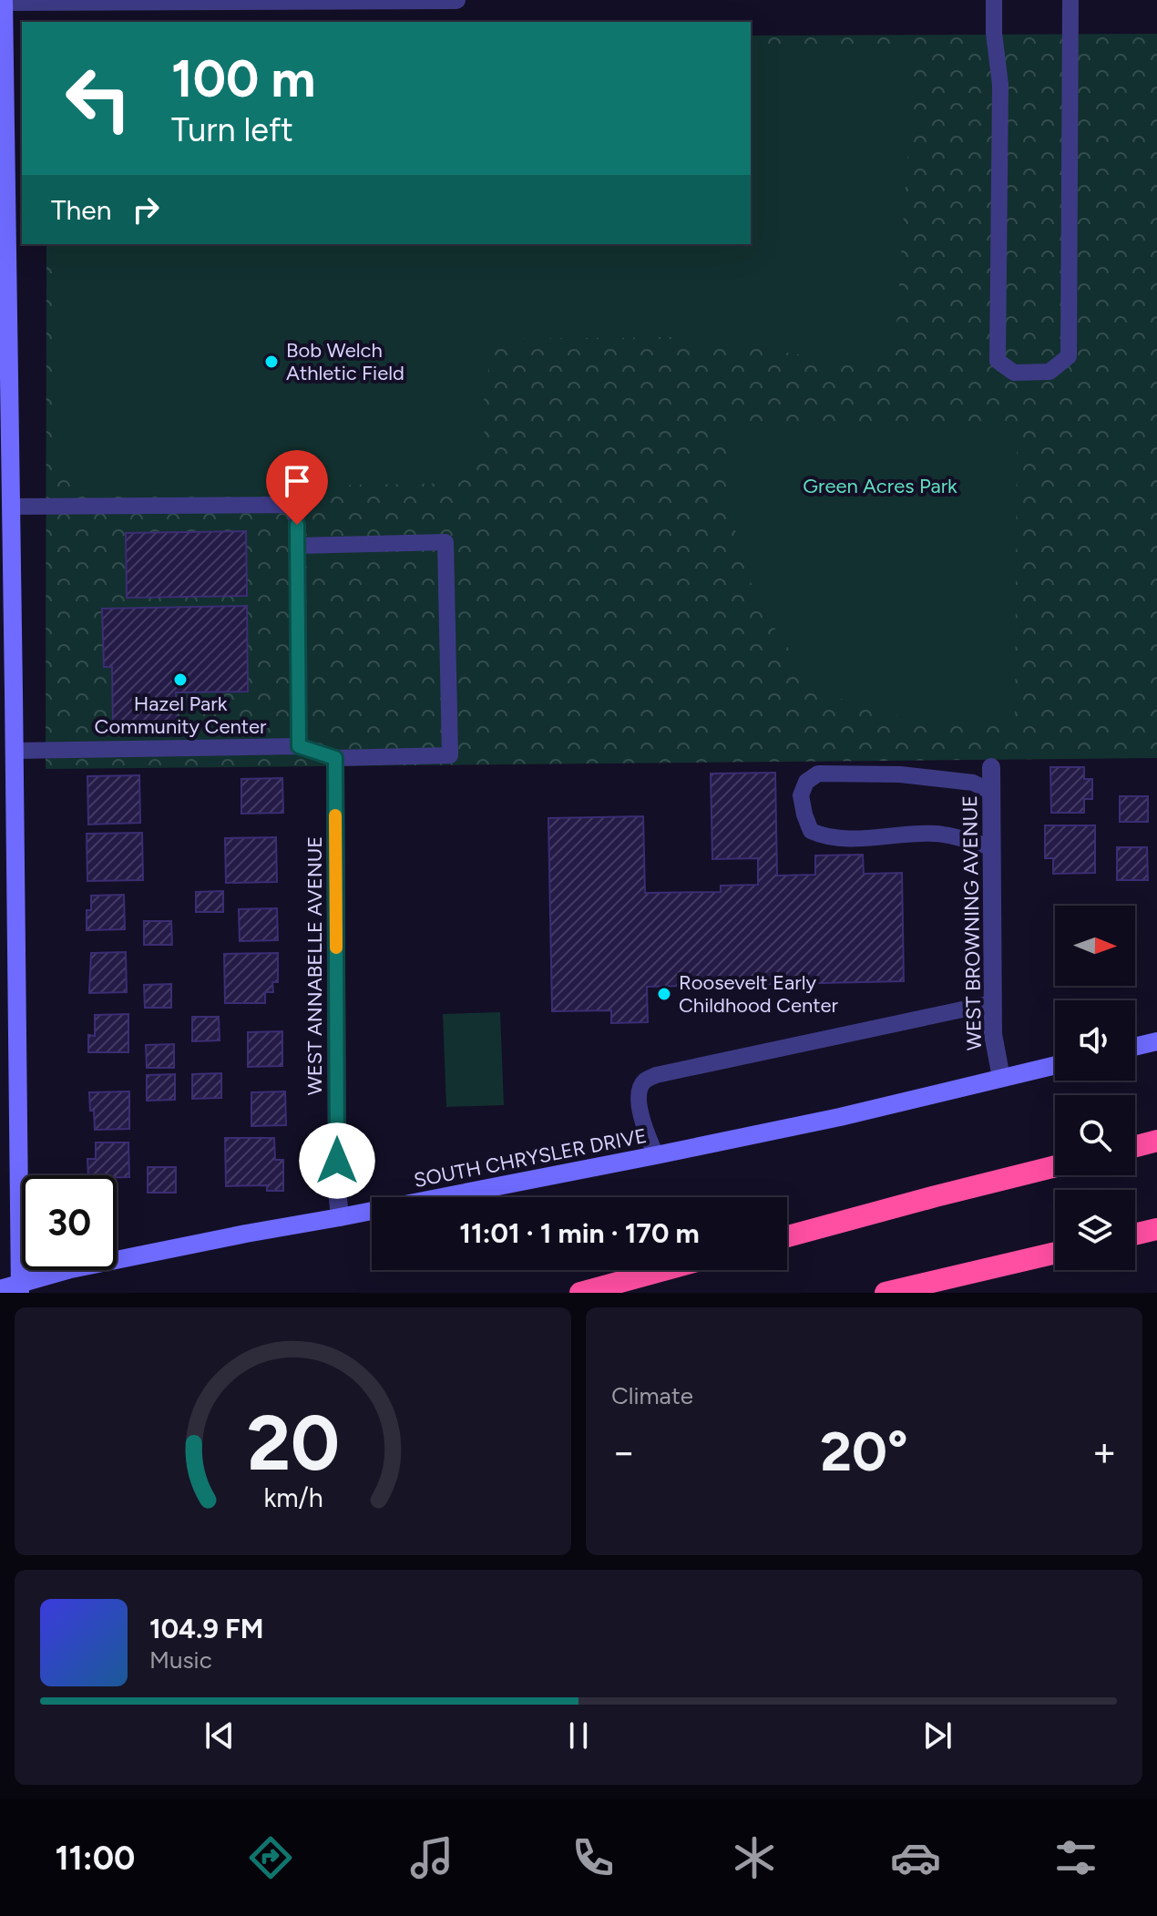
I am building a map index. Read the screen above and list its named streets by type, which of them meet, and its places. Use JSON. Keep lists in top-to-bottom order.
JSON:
{
  "streets": {
    "street": ["WEST BROWNING AVENUE", "WEST ANNABELLE AVENUE", "SOUTH CHRYSLER DRIVE"]
  },
  "crossings": [
    ["WEST BROWNING AVENUE", "SOUTH CHRYSLER DRIVE"],
    ["WEST ANNABELLE AVENUE", "SOUTH CHRYSLER DRIVE"]
  ],
  "parks": ["Green Acres Park"],
  "places": ["Bob Welch Athletic Field", "Hazel Park Community Center", "Roosevelt Early Childhood Center"],
  "north": "right",
  "page": {
    "turn": ["100 m", "Turn left"],
    "then": "Then",
    "limit": "30",
    "trip": "11:01 · 1 min · 170 m",
    "tile": "Climate",
    "heat": ["−", "20°", "+"],
    "song": ["104.9 FM", "Music"],
    "tabs": "11:00",
    "gauge": ["20", "km/h"]
  }
}
